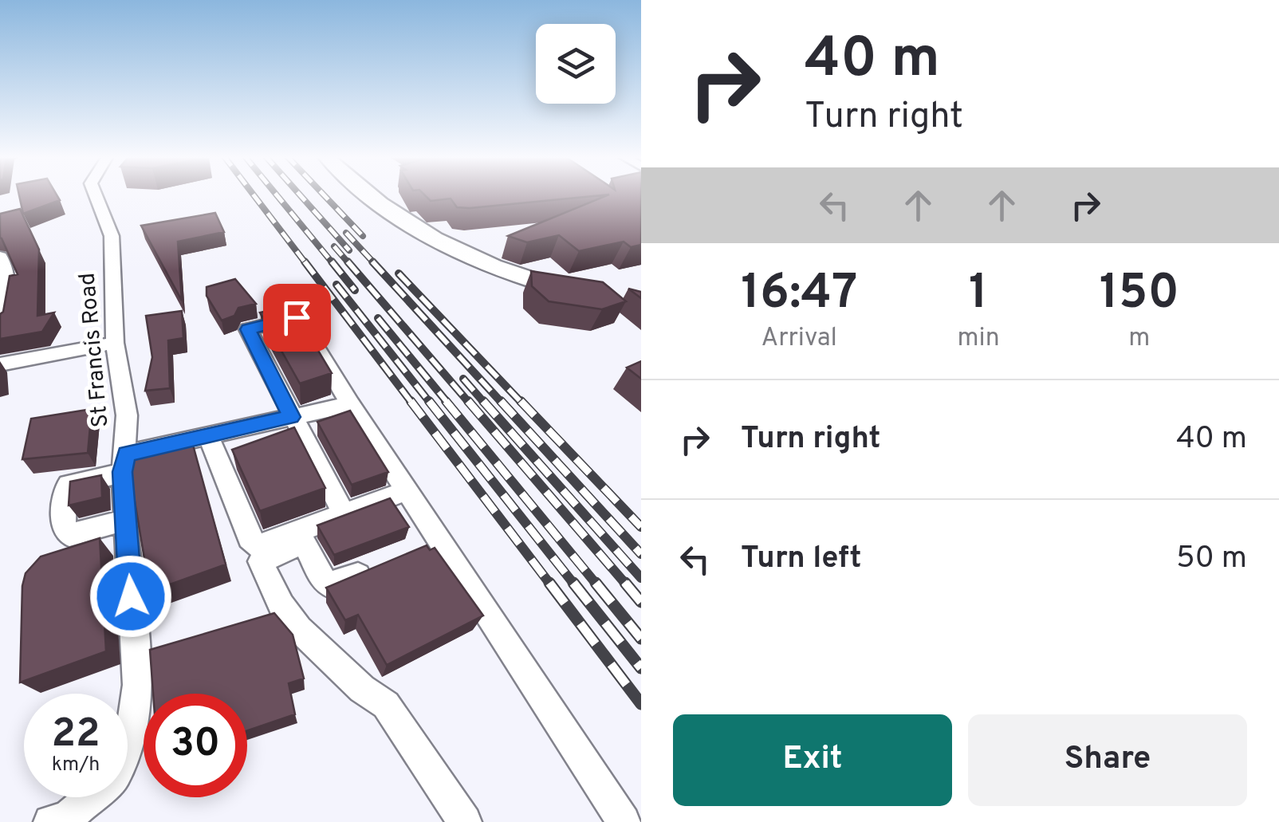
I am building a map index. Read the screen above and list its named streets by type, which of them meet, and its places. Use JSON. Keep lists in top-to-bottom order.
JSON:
{
  "streets": {
    "street": ["St Francis Road"]
  },
  "page": {
    "turn": ["40 m", "Turn right"],
    "eta": [
      "16:47",
      "Arrival",
      "1",
      "min",
      "150",
      "m"
    ],
    "list": [
      {
        "name": "Turn right",
        "value": "40 m"
      },
      {
        "name": "Turn left",
        "value": "50 m"
      }
    ],
    "speed": "22 km/h",
    "limit": "30",
    "buttons": ["Exit", "Share"]
  }
}
